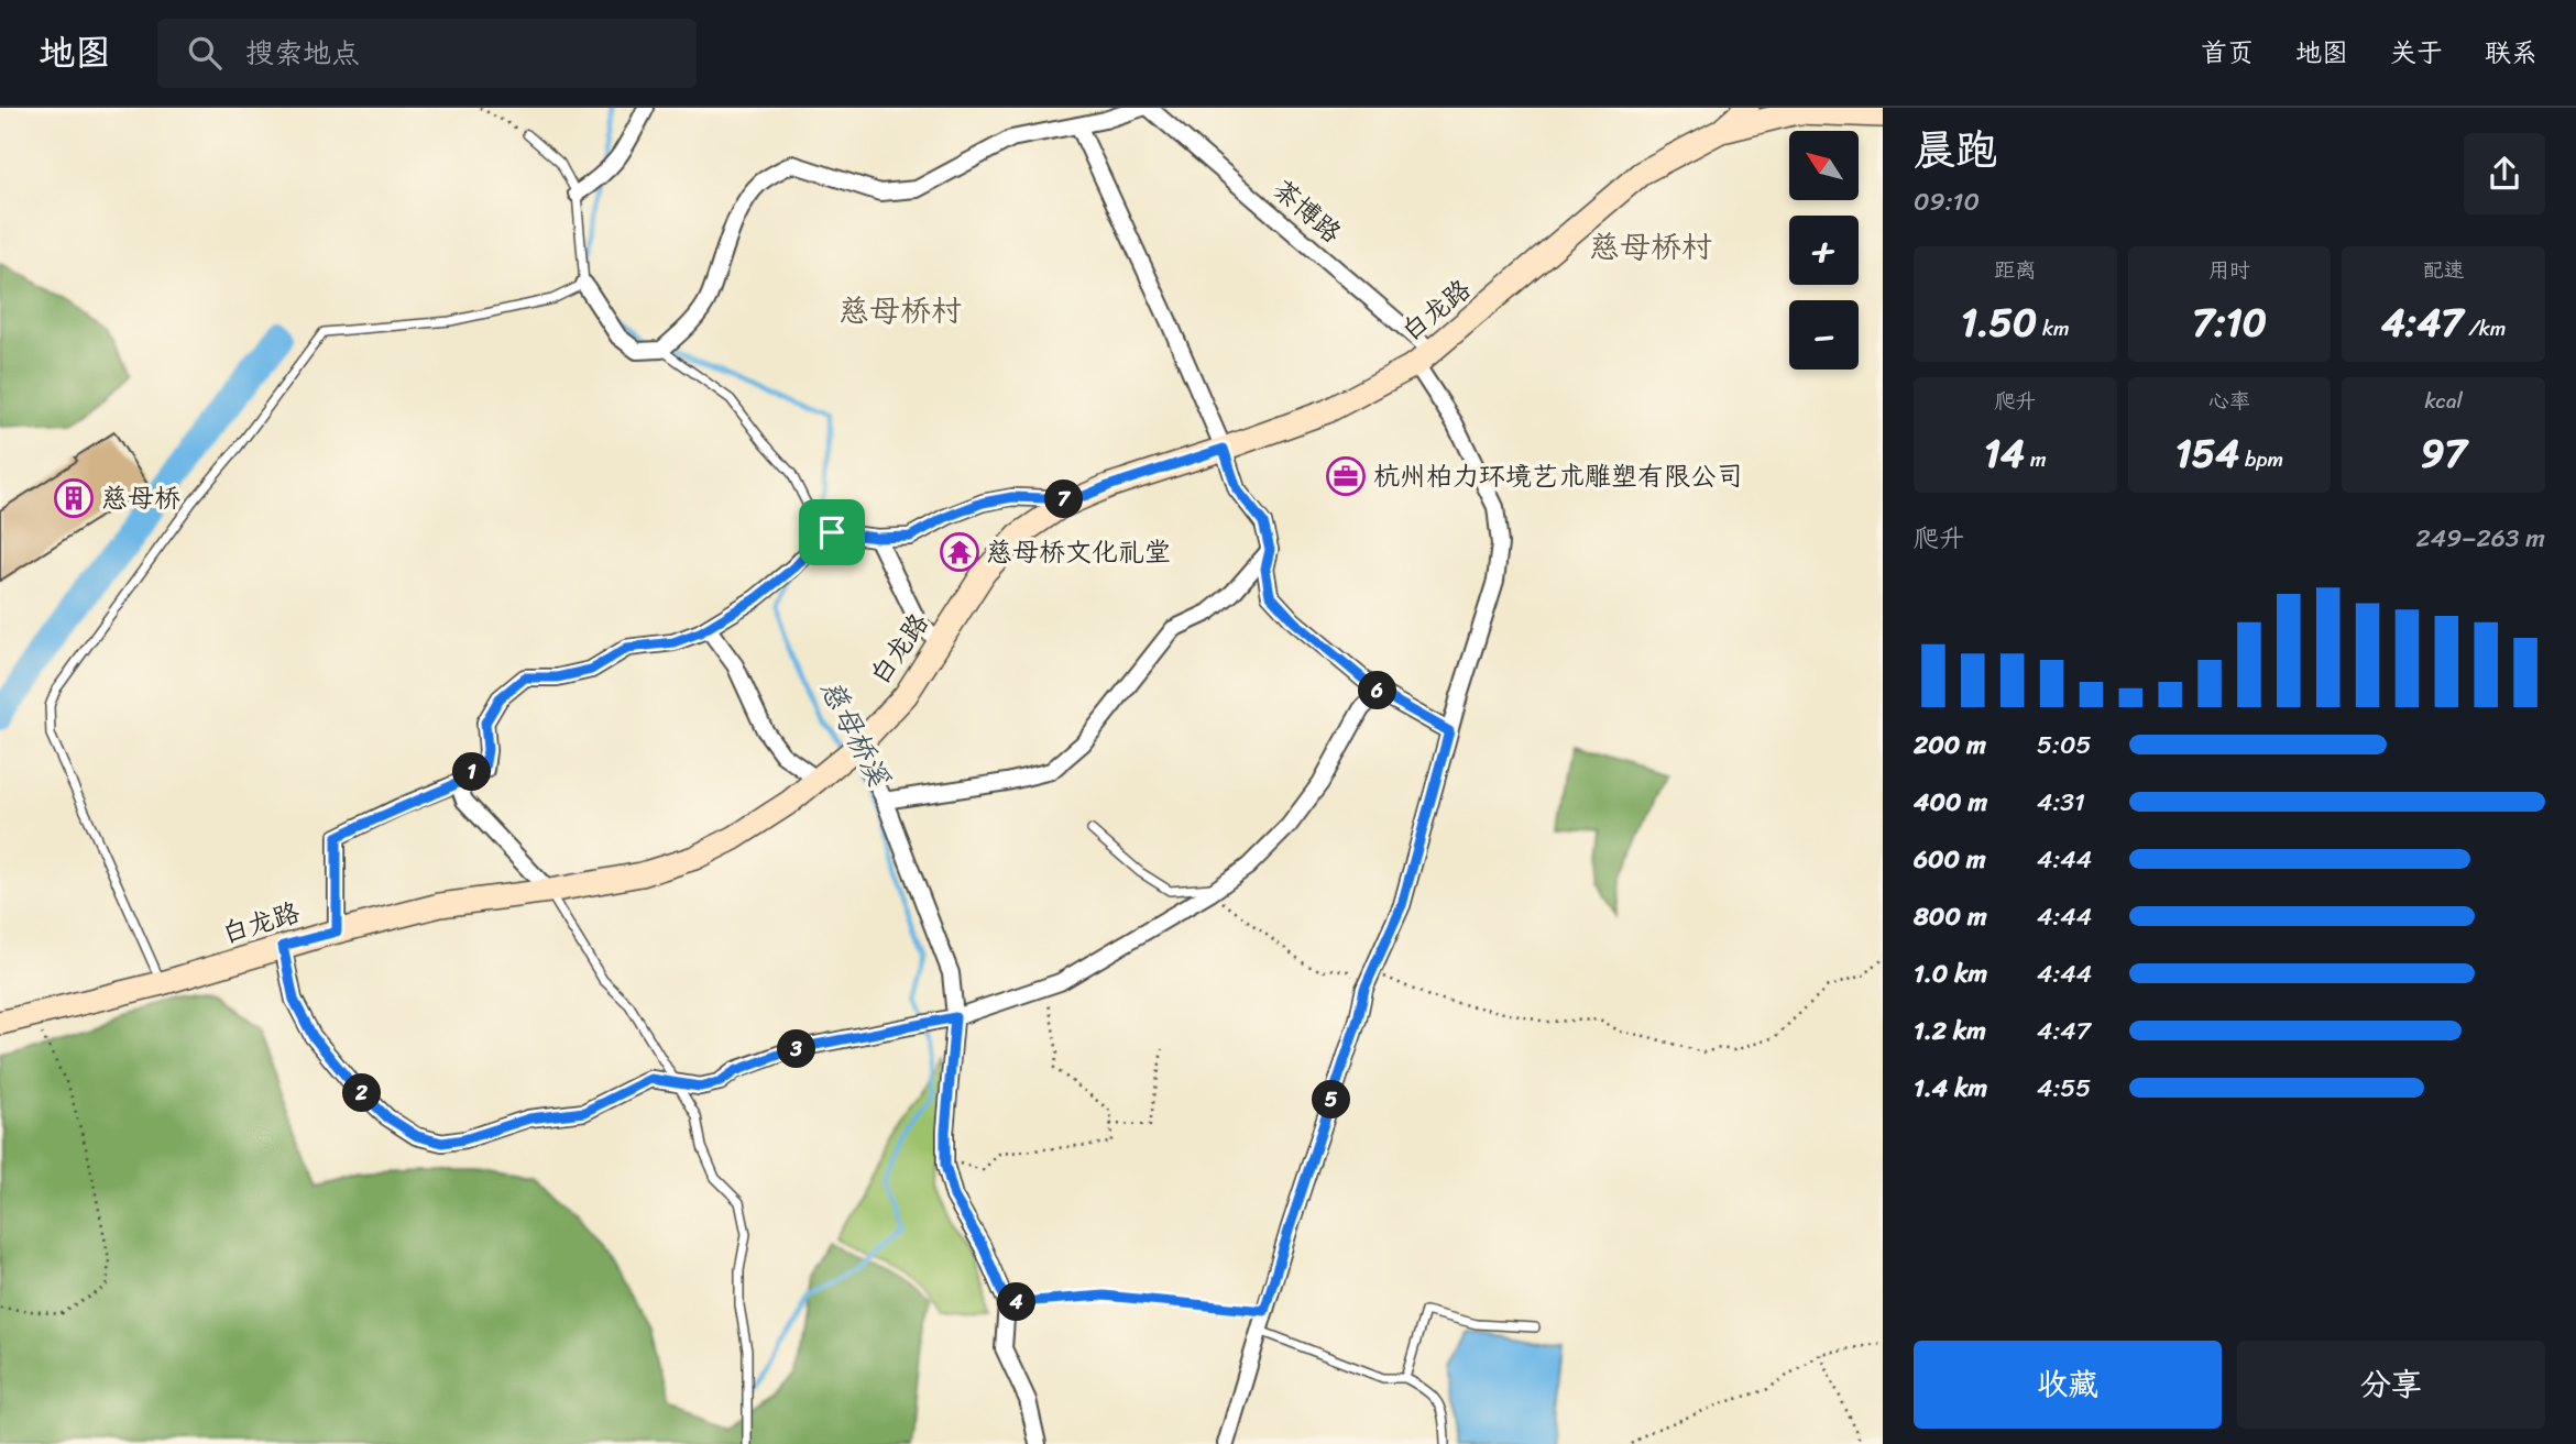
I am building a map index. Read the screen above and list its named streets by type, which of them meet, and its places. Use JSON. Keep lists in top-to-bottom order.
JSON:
{
  "streets": {
    "street": ["茶博路", "白龙路"]
  },
  "crossings": [
    ["茶博路", "白龙路"]
  ],
  "districts": ["慈母桥村", "慈母桥村"],
  "water": ["慈母桥溪"],
  "places": {
    "office": ["杭州柏力环境艺术雕塑有限公司"],
    "building": ["慈母桥"],
    "temple": ["慈母桥文化礼堂"]
  },
  "north": "top left",
  "page": {
    "header": "地图",
    "search": "搜索地点",
    "nav": [
      "首页",
      "地图",
      "关于",
      "联系"
    ],
    "heading": ["晨跑", "09:10"],
    "map_buttons": ["+", "−"],
    "stats": [
      ["距离", "1.50 km"],
      ["用时", "7:10"],
      ["配速", "4:47 /km"],
      ["爬升", "14 m"],
      ["心率", "154 bpm"],
      ["kcal", "97"]
    ],
    "pins": [
      "7",
      "6",
      "1",
      "3",
      "2",
      "5",
      "4"
    ],
    "chart": ["爬升", "249–263 m"],
    "list": [
      {
        "name": "200 m",
        "note": "5:05"
      },
      {
        "name": "400 m",
        "note": "4:31"
      },
      {
        "name": "600 m",
        "note": "4:44"
      },
      {
        "name": "800 m",
        "note": "4:44"
      },
      {
        "name": "1.0 km",
        "note": "4:44"
      },
      {
        "name": "1.2 km",
        "note": "4:47"
      },
      {
        "name": "1.4 km",
        "note": "4:55"
      }
    ],
    "buttons": ["收藏", "分享"]
  }
}
